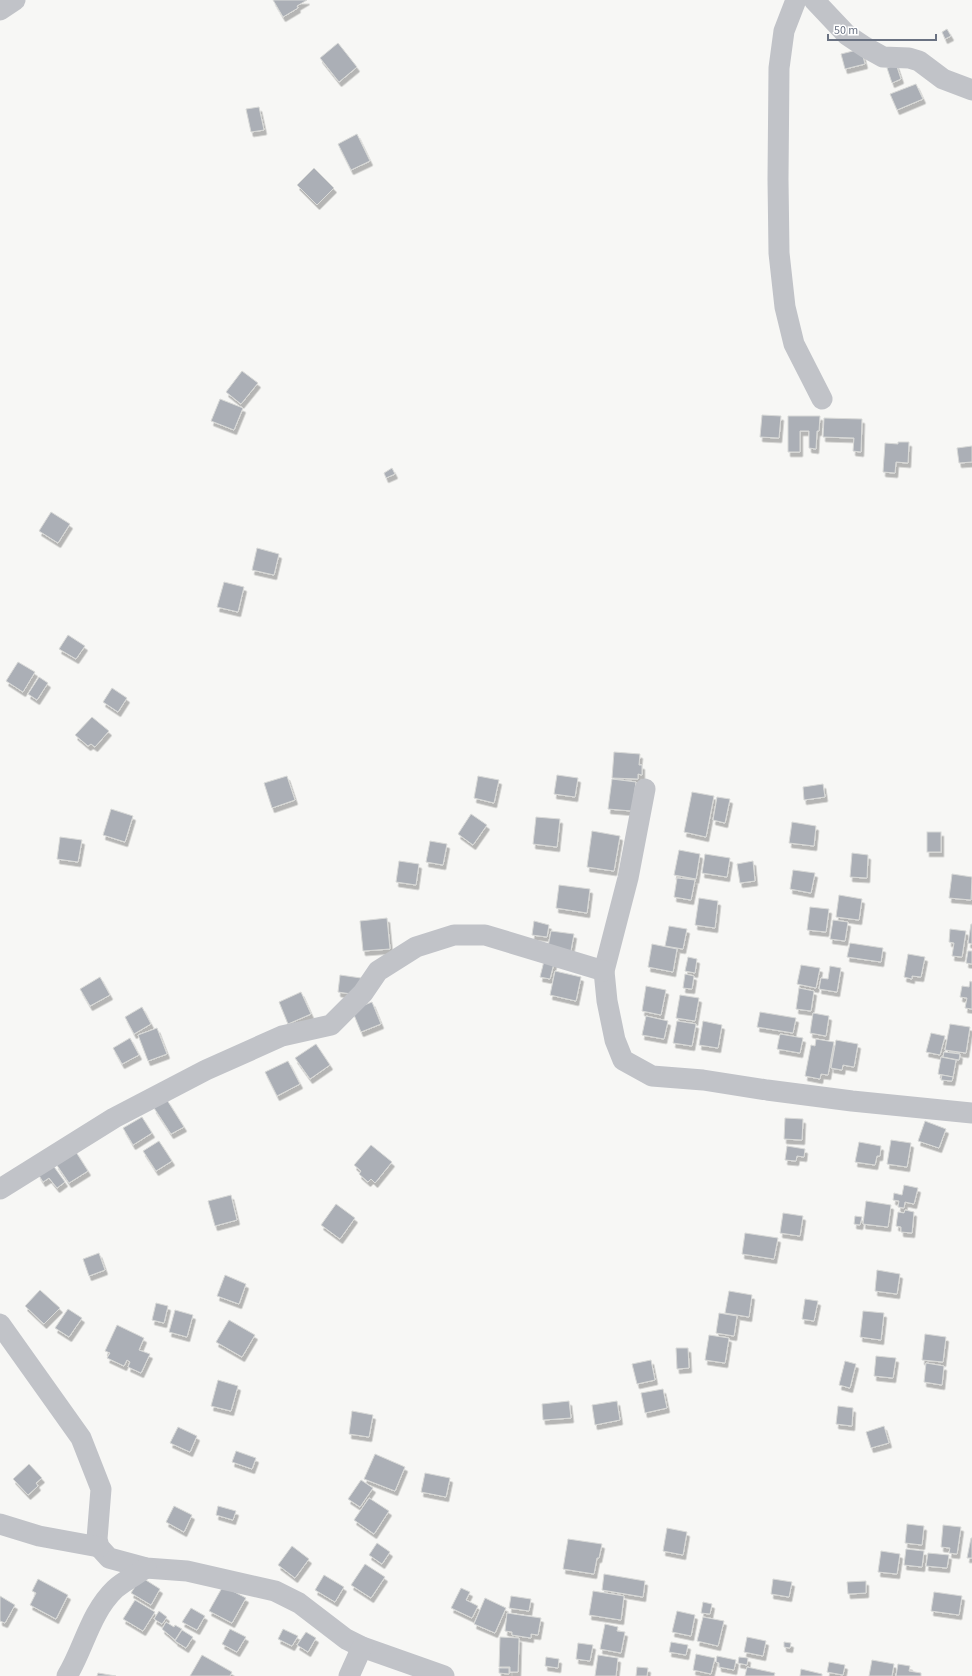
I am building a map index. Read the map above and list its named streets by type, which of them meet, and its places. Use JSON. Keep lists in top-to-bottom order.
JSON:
{
  "scale_bar": "50 m"
}
